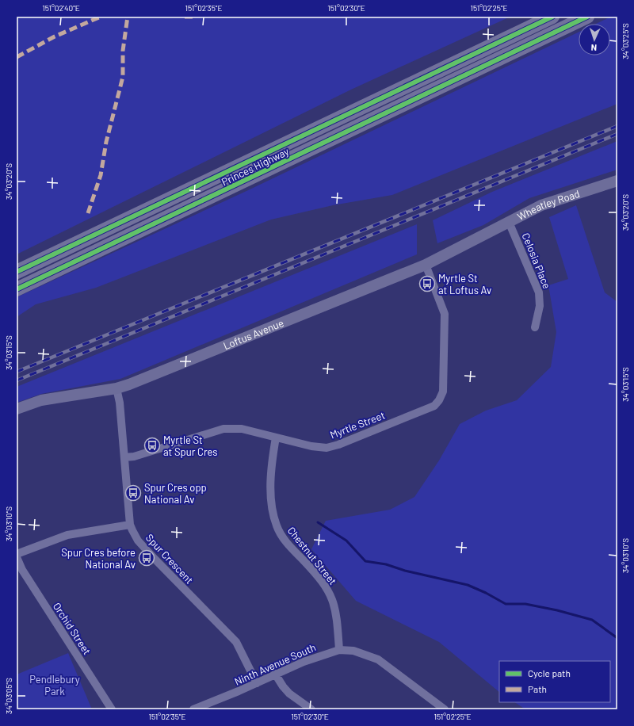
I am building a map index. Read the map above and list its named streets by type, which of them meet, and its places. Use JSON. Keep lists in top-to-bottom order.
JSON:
{
  "streets": {
    "highway": ["Princes Highway"],
    "street": [
      "Wheatley Road",
      "Celosia Place",
      "Loftus Avenue",
      "Myrtle Street",
      "Chestnut Street",
      "Spur Crescent",
      "Orchid Street",
      "Ninth Avenue South"
    ]
  },
  "crossings": [
    ["Wheatley Road", "Celosia Place"],
    ["Wheatley Road", "Loftus Avenue"],
    ["Loftus Avenue", "Myrtle Street"],
    ["Loftus Avenue", "Spur Crescent"],
    ["Myrtle Street", "Chestnut Street"],
    ["Myrtle Street", "Spur Crescent"],
    ["Chestnut Street", "Ninth Avenue South"],
    ["Spur Crescent", "Ninth Avenue South"]
  ],
  "parks": ["Pendlebury Park"],
  "places": {
    "bus stop": [
      "Myrtle St at Loftus Av",
      "Myrtle St at Spur Cres",
      "Spur Cres opp National Av",
      "Spur Cres before National Av"
    ]
  },
  "legend": ["Cycle path", "Path"],
  "north": "bottom",
  "coordinates": [
    "151°02'40\"E",
    "151°02'35\"E",
    "151°02'30\"E",
    "151°02'25\"E",
    "34°03'25\"S",
    "34°03'20\"S",
    "34°03'15\"S",
    "34°03'10\"S",
    "34°03'05\"S"
  ]
}
